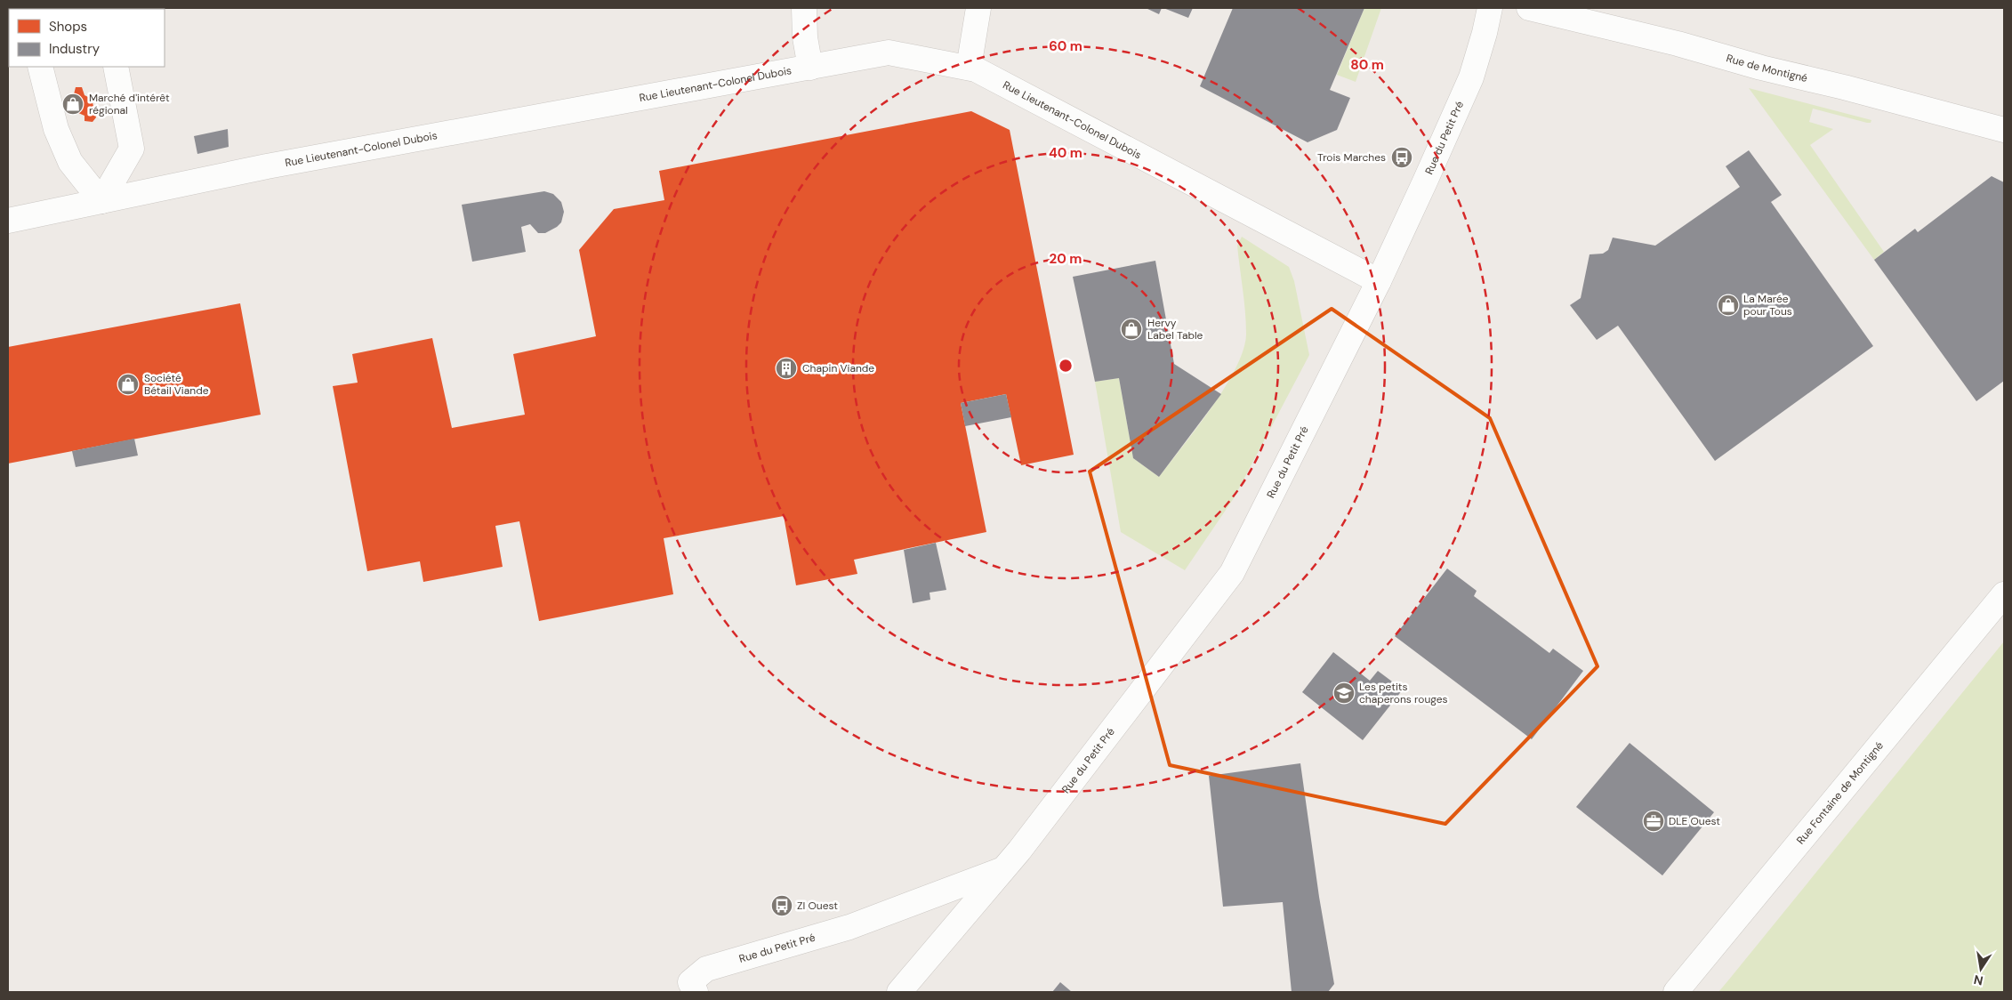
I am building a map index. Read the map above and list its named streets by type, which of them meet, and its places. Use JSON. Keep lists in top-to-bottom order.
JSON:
{
  "streets": {
    "street": [
      "Rue de Montigné",
      "Rue Lieutenant-Colonel Dubois",
      "Rue du Petit Pré",
      "Rue Fontaine de Montigné"
    ]
  },
  "crossings": [
    ["Rue Lieutenant-Colonel Dubois", "Rue du Petit Pré"]
  ],
  "places": {
    "shop": [
      "Marché d'intérêt régional",
      "La Marée pour Tous",
      "Hervy Label Table",
      "Société Bétail Viande"
    ],
    "bus stop": ["Trois Marches", "ZI Ouest"],
    "building": ["Chapin Viande"],
    "school or university": ["Les petits chaperons rouges"],
    "office": ["DLE Ouest"]
  },
  "legend": ["Shops", "Industry"],
  "north": "bottom",
  "rings": [
    "60 m",
    "80 m",
    "40 m",
    "20 m"
  ]
}
